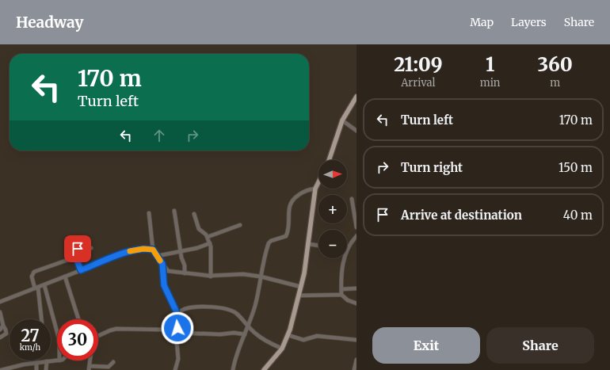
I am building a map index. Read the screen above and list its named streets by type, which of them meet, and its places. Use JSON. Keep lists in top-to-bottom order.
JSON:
{
  "north": "right",
  "page": {
    "header": "Headway",
    "nav": ["Map", "Layers", "Share"],
    "eta": [
      "21:09",
      "Arrival",
      "1",
      "min",
      "360",
      "m"
    ],
    "turn": ["170 m", "Turn left"],
    "list": [
      {
        "name": "Turn left",
        "value": "170 m"
      },
      {
        "name": "Turn right",
        "value": "150 m"
      },
      {
        "name": "Arrive at destination",
        "value": "40 m"
      }
    ],
    "map_buttons": ["+", "−"],
    "speed": "27 km/h",
    "limit": "30",
    "buttons": ["Exit", "Share"]
  }
}
